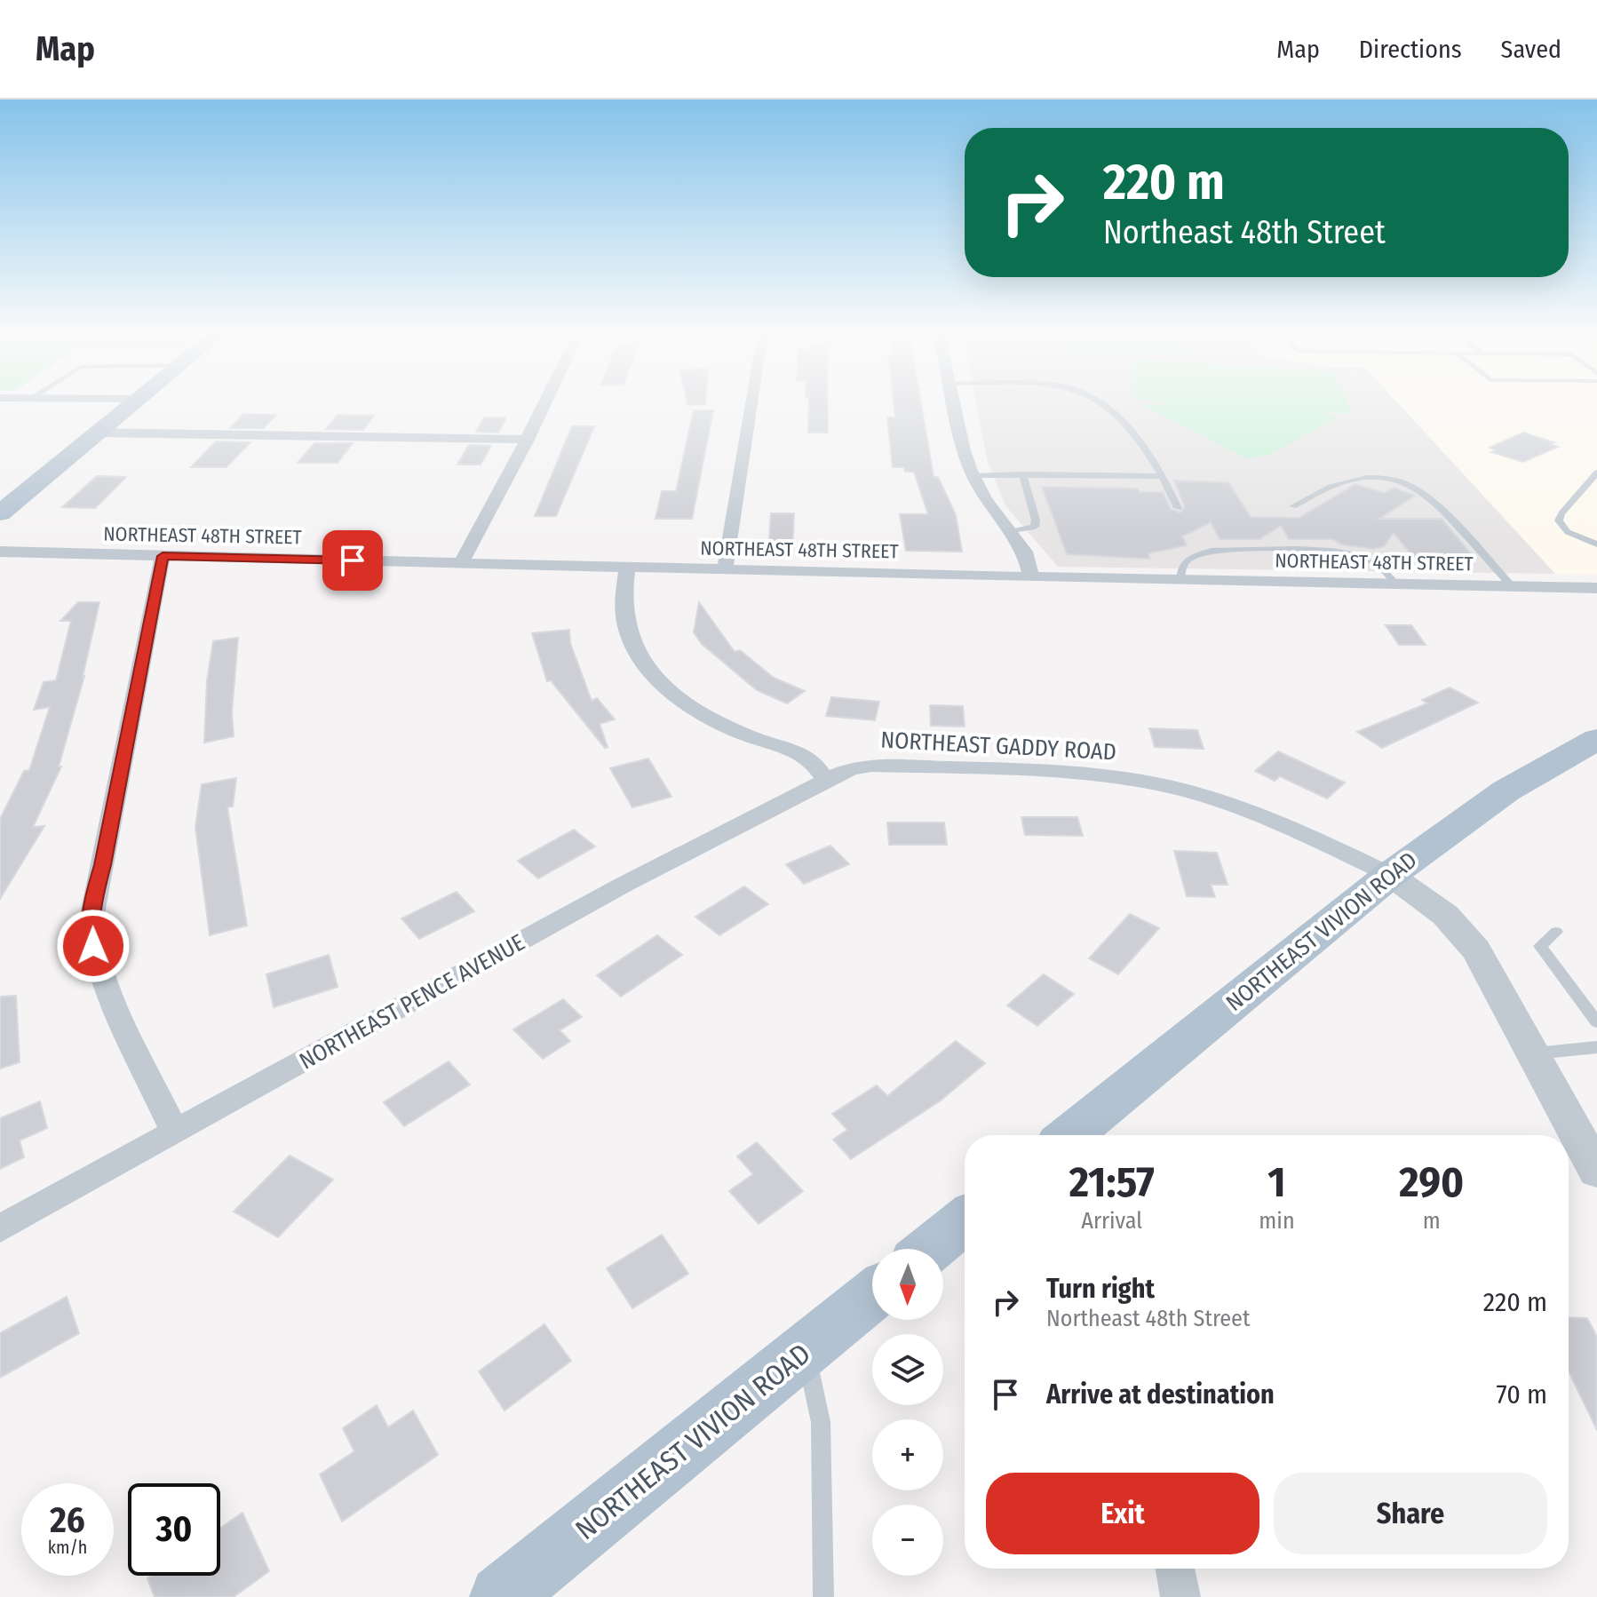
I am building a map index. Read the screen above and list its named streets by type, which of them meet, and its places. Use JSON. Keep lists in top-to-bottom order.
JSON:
{
  "streets": {
    "main road": ["NORTHEAST VIVION ROAD"],
    "street": ["NORTHEAST 48TH STREET", "NORTHEAST GADDY ROAD", "NORTHEAST PENCE AVENUE"]
  },
  "crossings": [
    ["NORTHEAST GADDY ROAD", "NORTHEAST VIVION ROAD"],
    ["NORTHEAST GADDY ROAD", "NORTHEAST PENCE AVENUE"]
  ],
  "north": "bottom",
  "page": {
    "header": "Map",
    "nav": ["Map", "Directions", "Saved"],
    "turn": ["220 m", "Northeast 48th Street"],
    "eta": [
      "21:57",
      "Arrival",
      "1",
      "min",
      "290",
      "m"
    ],
    "map_buttons": ["+", "−"],
    "list": [
      {
        "name": "Turn right",
        "note": "Northeast 48th Street",
        "value": "220 m"
      },
      {
        "name": "Arrive at destination",
        "value": "70 m"
      }
    ],
    "buttons": ["Exit", "Share"],
    "speed": "26 km/h",
    "limit": "30"
  }
}
